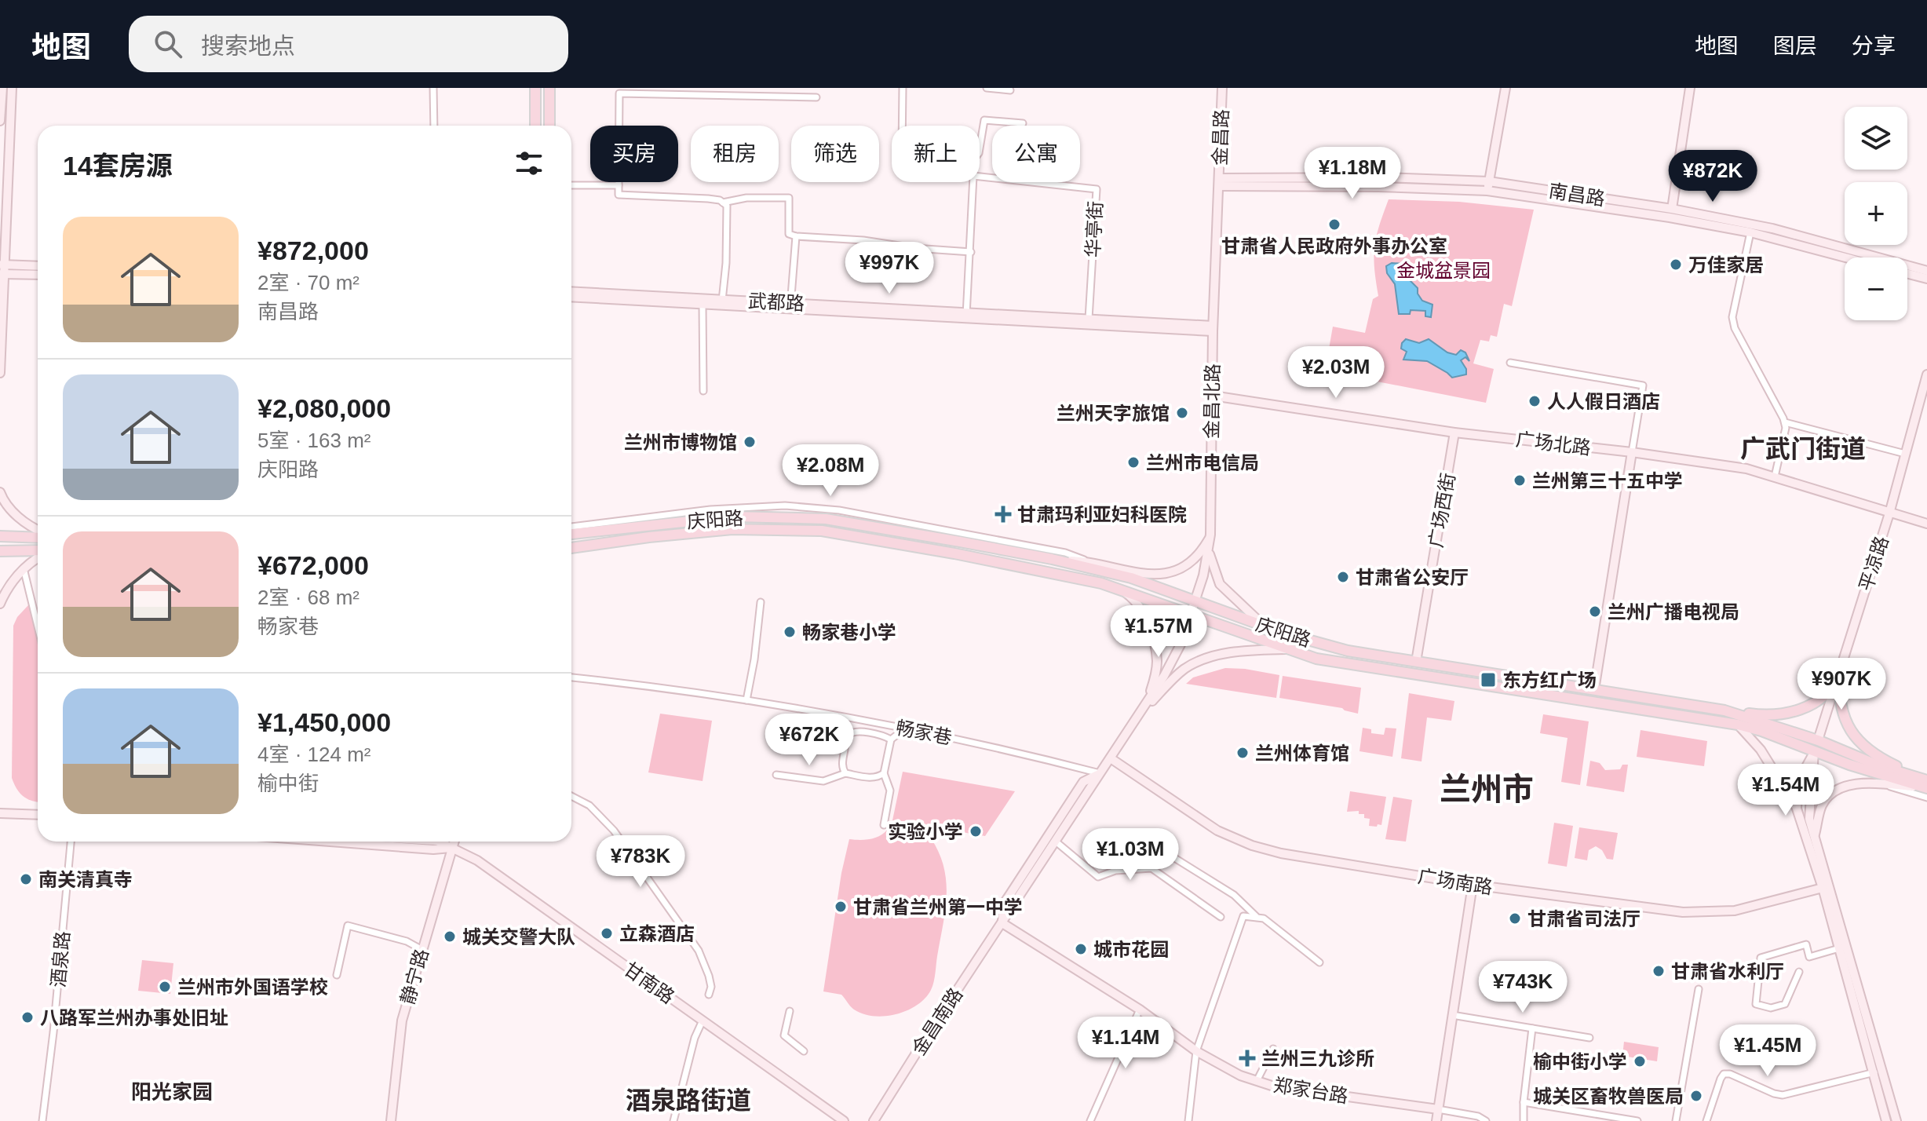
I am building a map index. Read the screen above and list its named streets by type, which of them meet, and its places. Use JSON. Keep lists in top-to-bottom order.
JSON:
{
  "streets": {
    "main road": ["庆阳路", "平凉路"],
    "street": [
      "金昌路",
      "南昌路",
      "华亭街",
      "武都路",
      "金昌北路",
      "广场北路",
      "广场西街",
      "畅家巷",
      "广场南路",
      "酒泉路",
      "静宁路",
      "甘南路",
      "金昌南路",
      "郑家台路"
    ]
  },
  "crossings": [
    ["金昌路", "南昌路"],
    ["金昌路", "金昌北路"],
    ["南昌路", "金昌北路"],
    ["华亭街", "武都路"],
    ["武都路", "金昌北路"],
    ["金昌北路", "广场北路"],
    ["金昌北路", "庆阳路"],
    ["金昌北路", "金昌南路"],
    ["广场北路", "广场西街"],
    ["广场北路", "平凉路"],
    ["广场西街", "庆阳路"],
    ["庆阳路", "平凉路"],
    ["庆阳路", "金昌南路"],
    ["平凉路", "广场南路"],
    ["畅家巷", "金昌南路"],
    ["广场南路", "金昌南路"],
    ["静宁路", "甘南路"],
    ["金昌南路", "郑家台路"]
  ],
  "districts": [
    "广武门街道",
    "兰州市",
    "阳光家园",
    "酒泉路街道"
  ],
  "parks": ["金城盆景园"],
  "places": {
    "other": [
      "甘肃省人民政府外事办公室",
      "万佳家居",
      "人人假日酒店",
      "兰州天字旅馆",
      "兰州市博物馆",
      "兰州市电信局",
      "兰州第三十五中学",
      "甘肃省公安厅",
      "兰州广播电视局",
      "畅家巷小学",
      "兰州体育馆",
      "实验小学",
      "南关清真寺",
      "甘肃省兰州第一中学",
      "甘肃省司法厅",
      "立森酒店",
      "城关交警大队",
      "城市花园",
      "甘肃省水利厅",
      "兰州市外国语学校",
      "八路军兰州办事处旧址",
      "榆中街小学",
      "城关区畜牧兽医局"
    ],
    "health": ["甘肃玛利亚妇科医院", "兰州三九诊所"],
    "transit": ["东方红广场"]
  },
  "page": {
    "header": "地图",
    "search": "搜索地点",
    "nav": ["地图", "图层", "分享"],
    "map_buttons": ["+", "−"],
    "chip": [
      "买房",
      "租房",
      "筛选",
      "新上",
      "公寓"
    ],
    "heading": "14套房源",
    "price": [
      "¥1.18M",
      "¥872K",
      "¥997K",
      "¥2.03M",
      "¥2.08M",
      "¥1.57M",
      "¥907K",
      "¥672K",
      "¥1.54M",
      "¥1.03M",
      "¥783K",
      "¥743K",
      "¥1.14M",
      "¥1.45M"
    ],
    "list": [
      {
        "name": "¥872,000",
        "note": "2室 · 70 m² · 南昌路"
      },
      {
        "name": "¥2,080,000",
        "note": "5室 · 163 m² · 庆阳路"
      },
      {
        "name": "¥672,000",
        "note": "2室 · 68 m² · 畅家巷"
      },
      {
        "name": "¥1,450,000",
        "note": "4室 · 124 m² · 榆中街"
      }
    ]
  }
}
